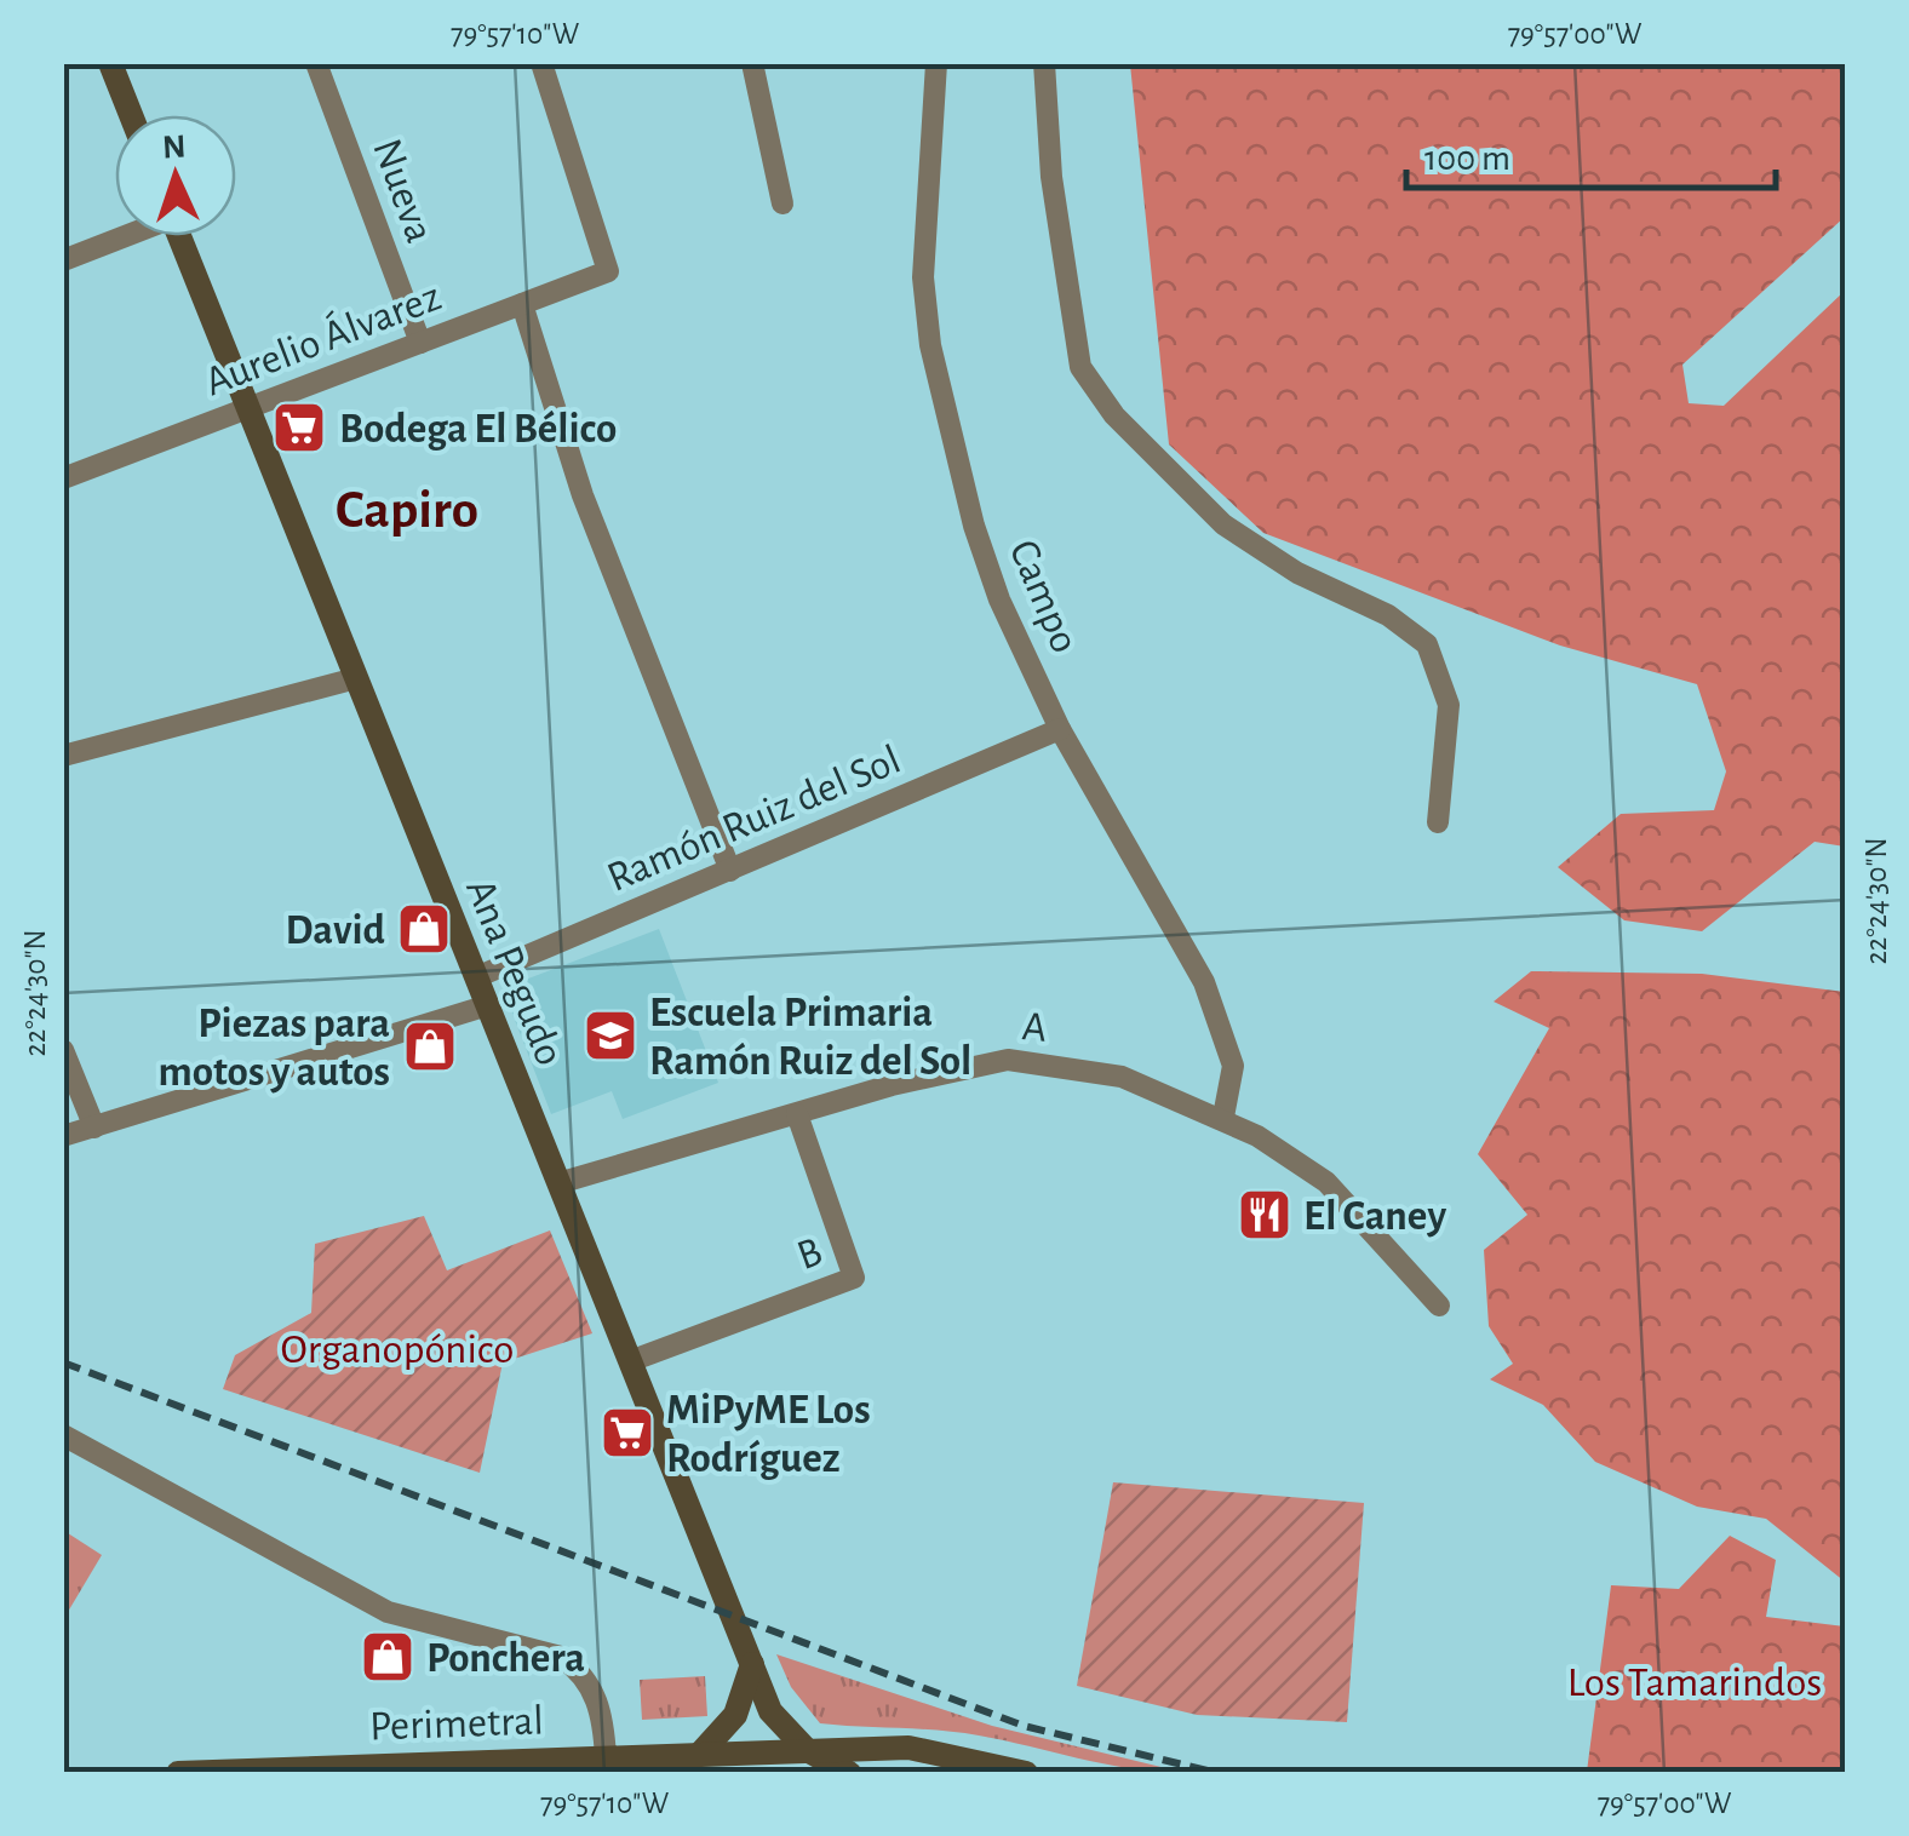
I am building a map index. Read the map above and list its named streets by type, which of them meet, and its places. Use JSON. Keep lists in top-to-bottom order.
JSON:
{
  "streets": {
    "street": [
      "Nueva",
      "Aurelio Álvarez",
      "Campo",
      "Ramón Ruiz del Sol",
      "Ana Pegudo",
      "A",
      "B",
      "Perimetral"
    ]
  },
  "crossings": [
    ["Nueva", "Aurelio Álvarez"],
    ["Aurelio Álvarez", "Ana Pegudo"],
    ["Campo", "Ramón Ruiz del Sol"],
    ["Campo", "A"],
    ["Ramón Ruiz del Sol", "Ana Pegudo"],
    ["Ana Pegudo", "A"],
    ["Ana Pegudo", "B"],
    ["Ana Pegudo", "Perimetral"],
    ["A", "B"]
  ],
  "districts": ["Capiro"],
  "parks": ["Organopónico", "Los Tamarindos"],
  "places": {
    "supermarket": ["Bodega El Bélico", "MiPyME Los Rodríguez"],
    "shop": ["David", "Piezas para motos y autos", "Ponchera"],
    "school or university": ["Escuela Primaria Ramón Ruiz del Sol"],
    "restaurant": ["El Caney"]
  },
  "scale_bar": "100 m",
  "north": "top",
  "coordinates": ["79°57'10\"W", "79°57'00\"W", "22°24'30\"N"]
}
